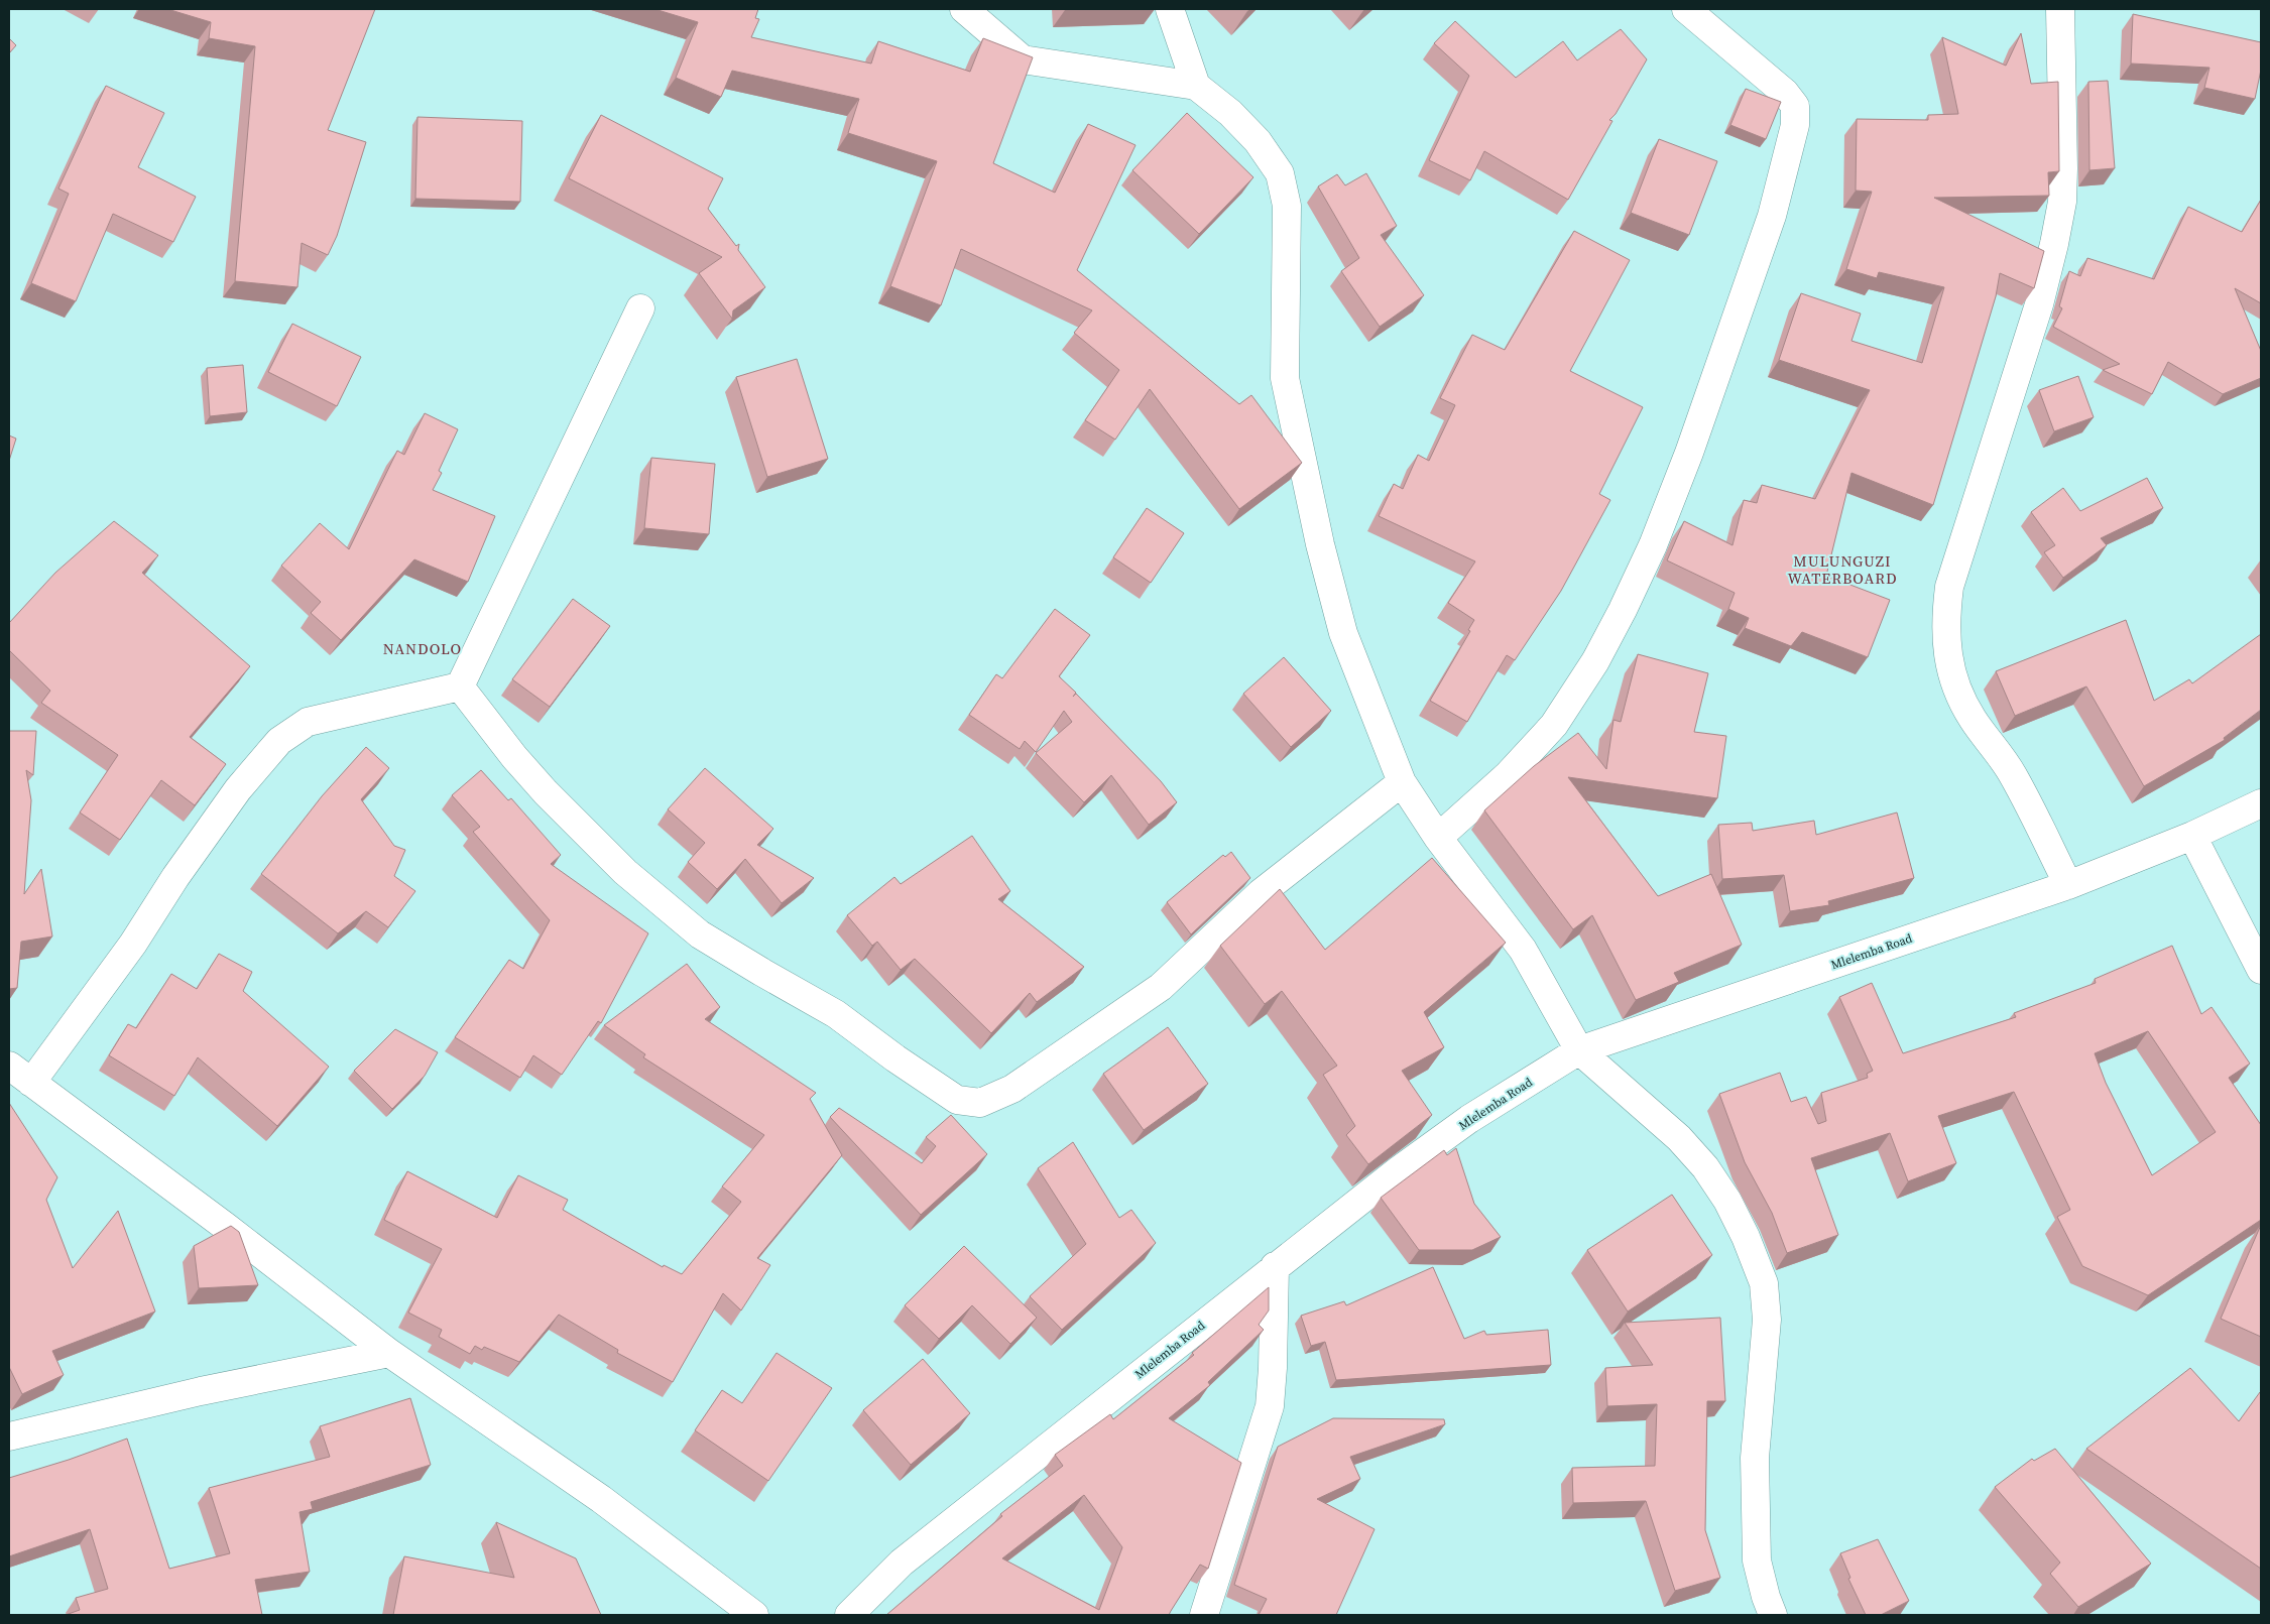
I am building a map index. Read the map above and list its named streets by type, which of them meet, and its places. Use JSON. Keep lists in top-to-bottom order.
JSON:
{
  "streets": {
    "street": ["Mlelemba Road"]
  },
  "districts": ["MULUNGUZI WATERBOARD", "NANDOLO"]
}
